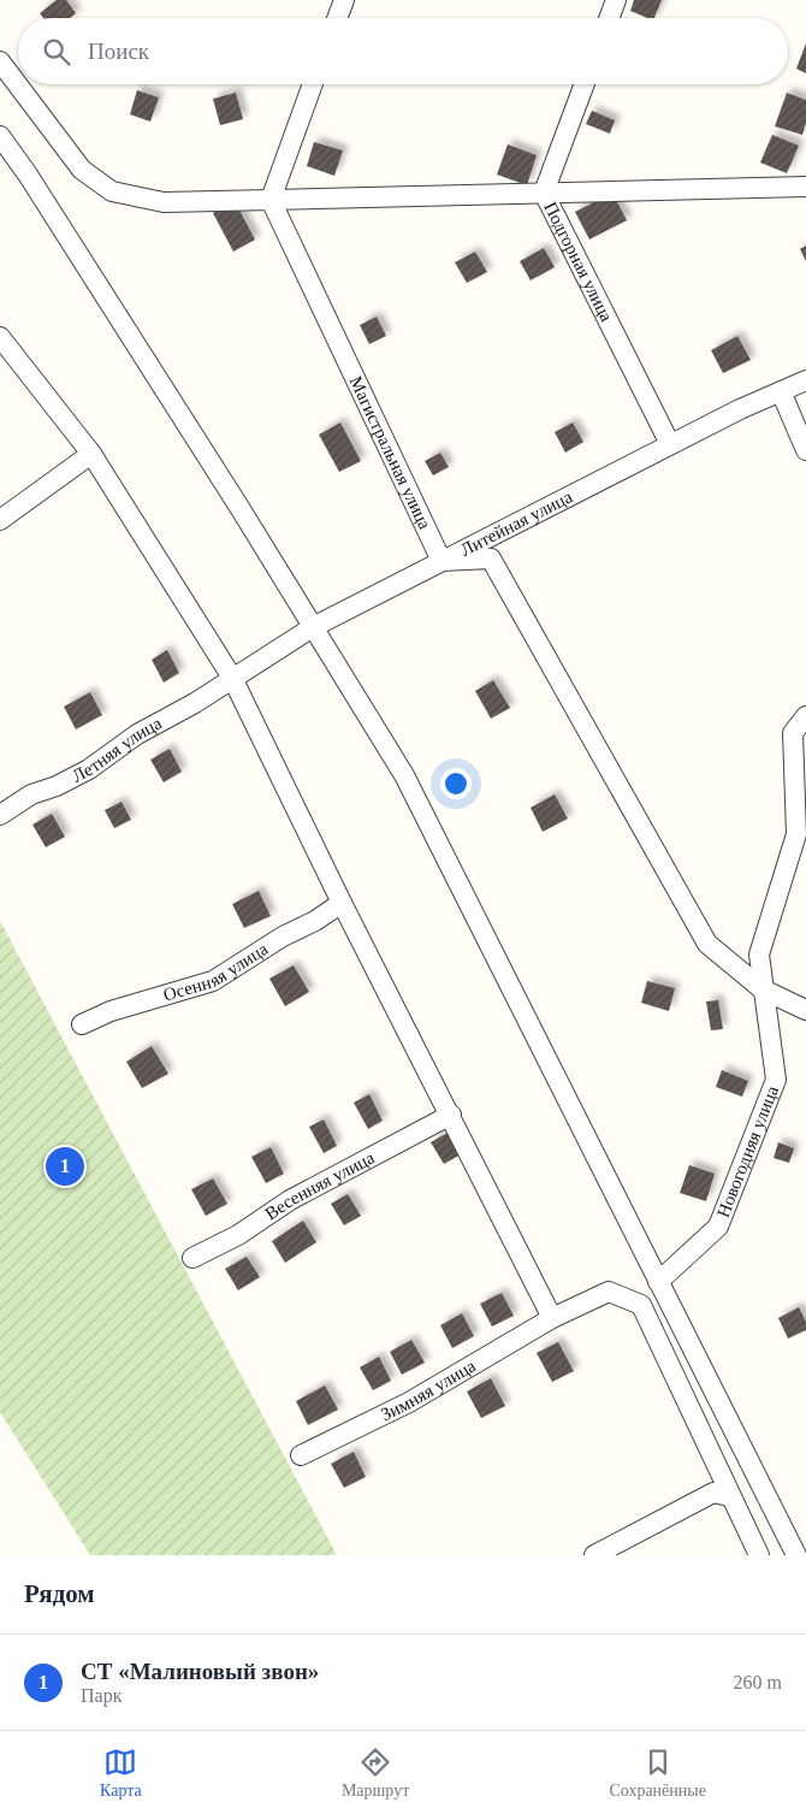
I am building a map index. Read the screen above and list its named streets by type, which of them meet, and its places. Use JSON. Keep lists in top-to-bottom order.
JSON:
{
  "streets": {
    "street": [
      "Подгорная улица",
      "Магистральная улица",
      "Литейная улица",
      "Летняя улица",
      "Осенняя улица",
      "Новогодняя улица",
      "Весенняя улица",
      "Зимняя улица"
    ]
  },
  "crossings": [
    ["Подгорная улица", "Литейная улица"],
    ["Магистральная улица", "Литейная улица"],
    ["Литейная улица", "Летняя улица"]
  ],
  "page": {
    "search": "Поиск",
    "pins": "1",
    "heading": "Рядом",
    "list": [
      {
        "mark": "1",
        "name": "СТ «Малиновый звон»",
        "note": "Парк",
        "value": "260 m"
      }
    ],
    "nav": ["Карта", "Маршрут", "Сохранённые"]
  }
}
